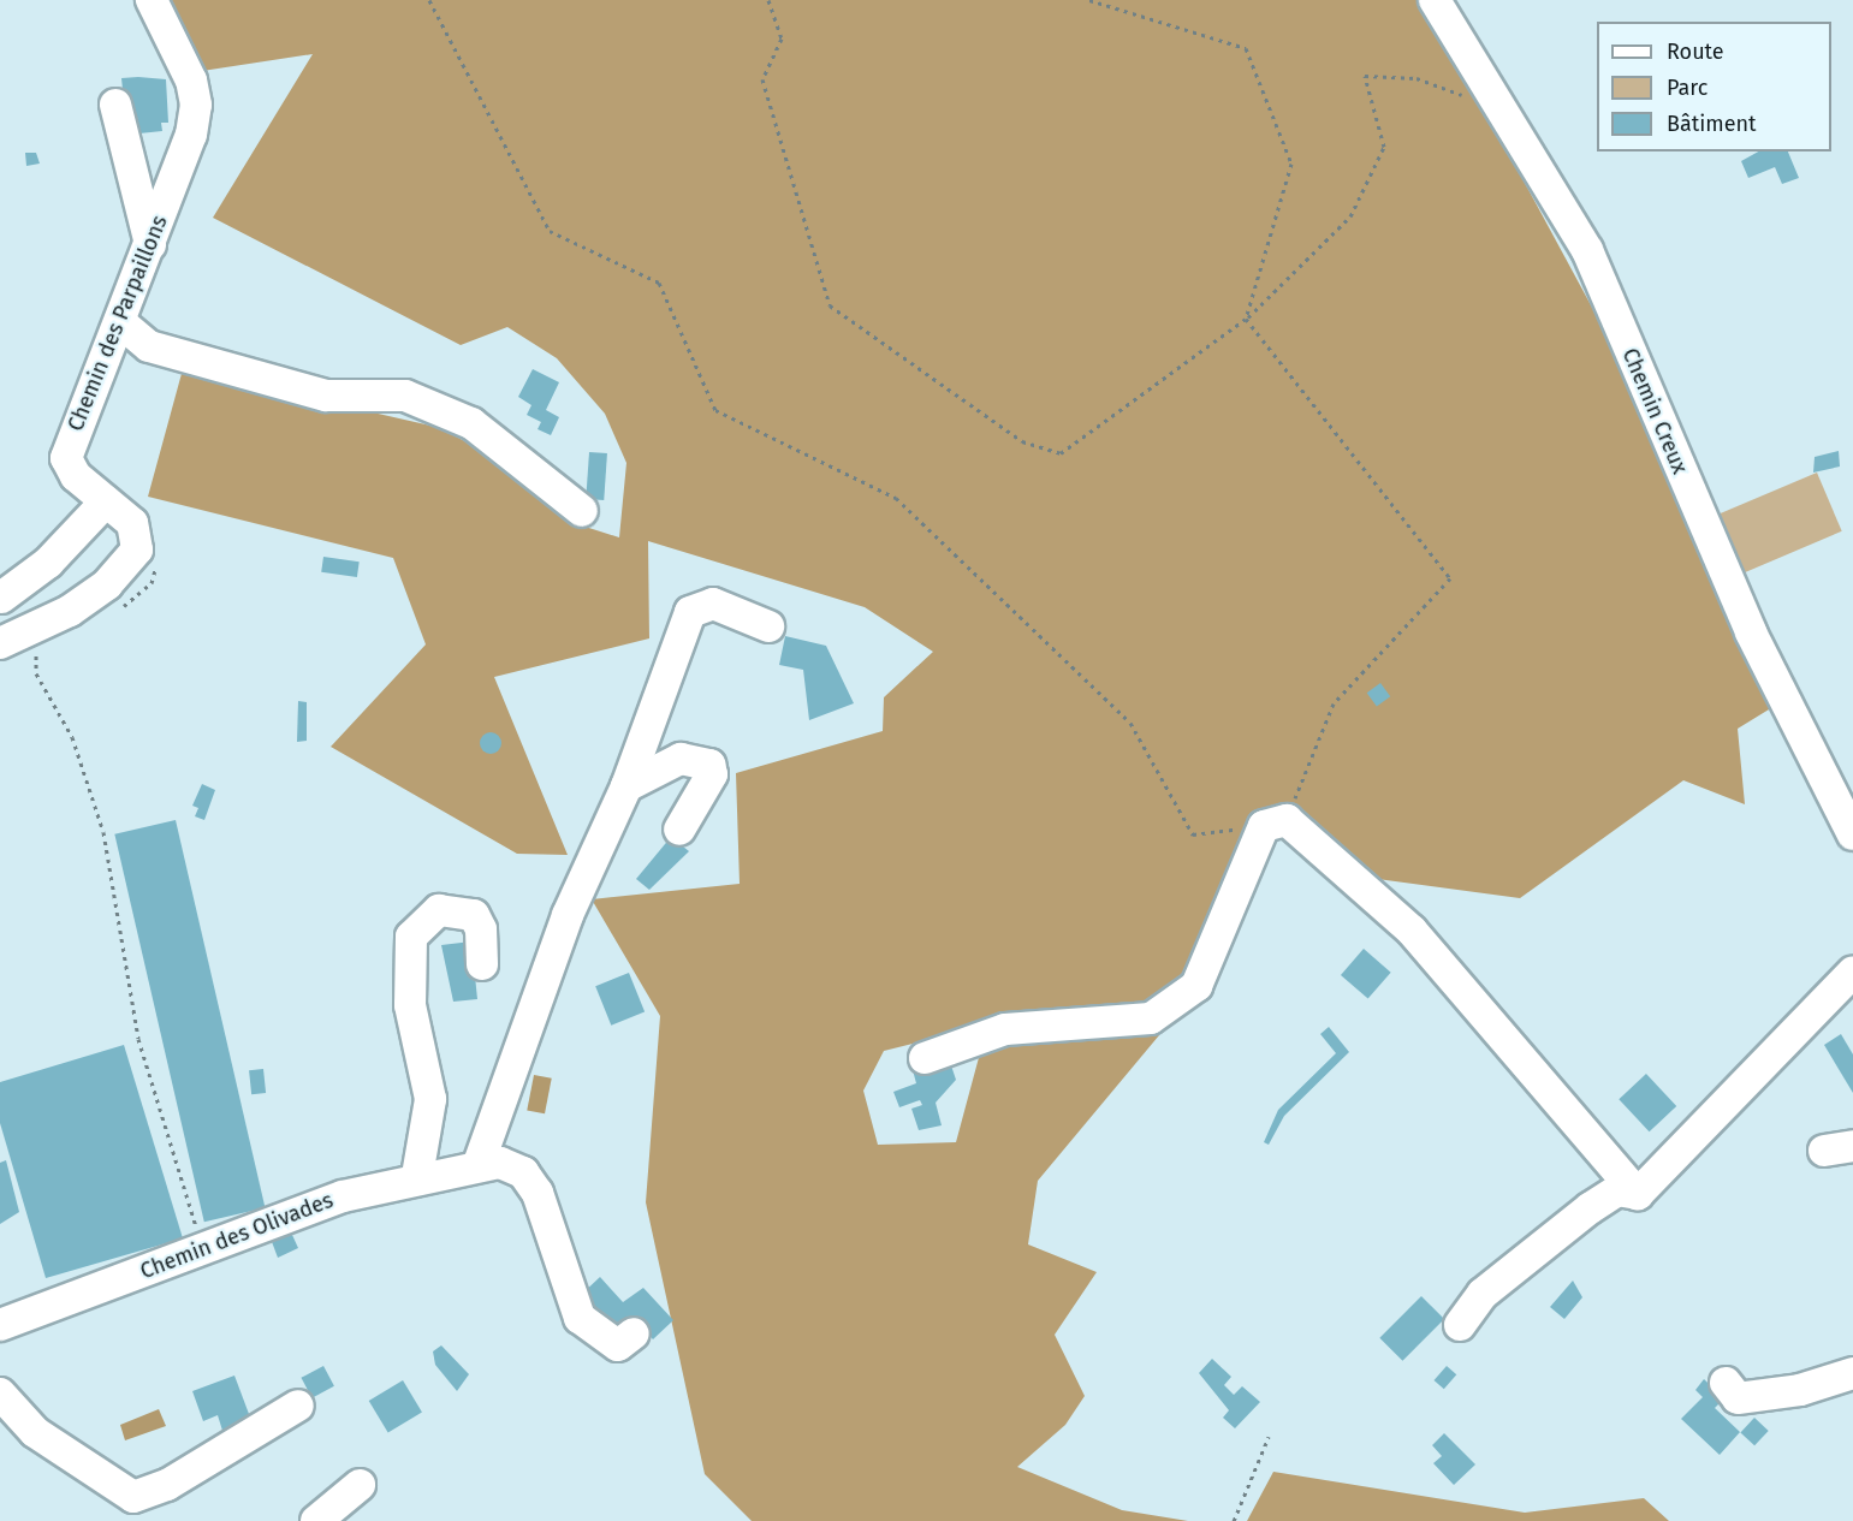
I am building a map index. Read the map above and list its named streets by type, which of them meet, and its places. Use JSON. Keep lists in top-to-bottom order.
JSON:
{
  "streets": {
    "street": ["Chemin des Parpaillons", "Chemin Creux", "Chemin des Olivades"]
  },
  "legend": ["Route", "Parc", "Bâtiment"]
}
